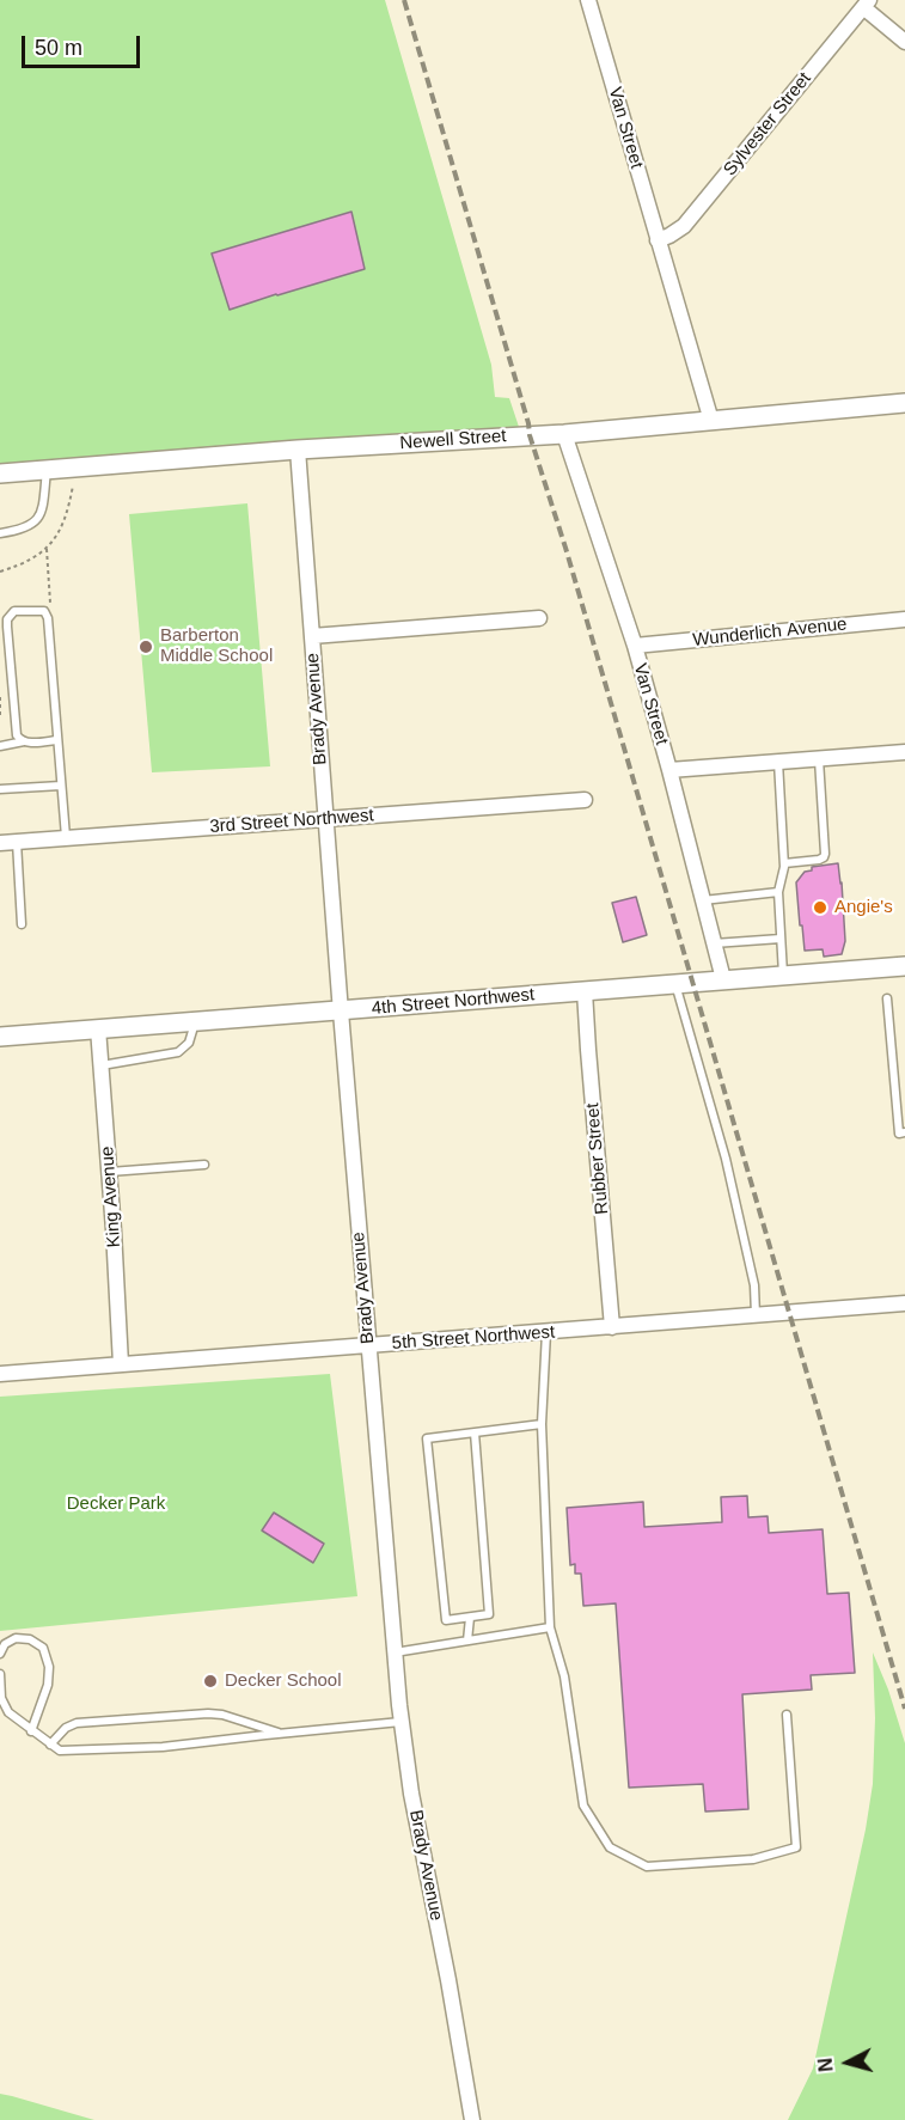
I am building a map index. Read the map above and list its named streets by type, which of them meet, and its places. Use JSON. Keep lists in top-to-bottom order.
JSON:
{
  "streets": {
    "street": [
      "Sylvester Street",
      "Van Street",
      "Newell Street",
      "Wunderlich Avenue",
      "Brady Avenue",
      "3rd Street Northwest",
      "4th Street Northwest",
      "Rubber Street",
      "King Avenue",
      "5th Street Northwest"
    ]
  },
  "crossings": [
    ["Sylvester Street", "Van Street"],
    ["Van Street", "Newell Street"],
    ["Van Street", "Wunderlich Avenue"],
    ["Van Street", "4th Street Northwest"],
    ["Newell Street", "Brady Avenue"],
    ["Brady Avenue", "3rd Street Northwest"],
    ["Brady Avenue", "4th Street Northwest"],
    ["Brady Avenue", "5th Street Northwest"],
    ["4th Street Northwest", "Rubber Street"],
    ["4th Street Northwest", "King Avenue"],
    ["Rubber Street", "5th Street Northwest"],
    ["King Avenue", "5th Street Northwest"]
  ],
  "parks": ["Decker Park"],
  "places": ["Barberton Middle School", "Angie's", "Decker School"],
  "scale_bar": "50 m",
  "north": "left"
}
